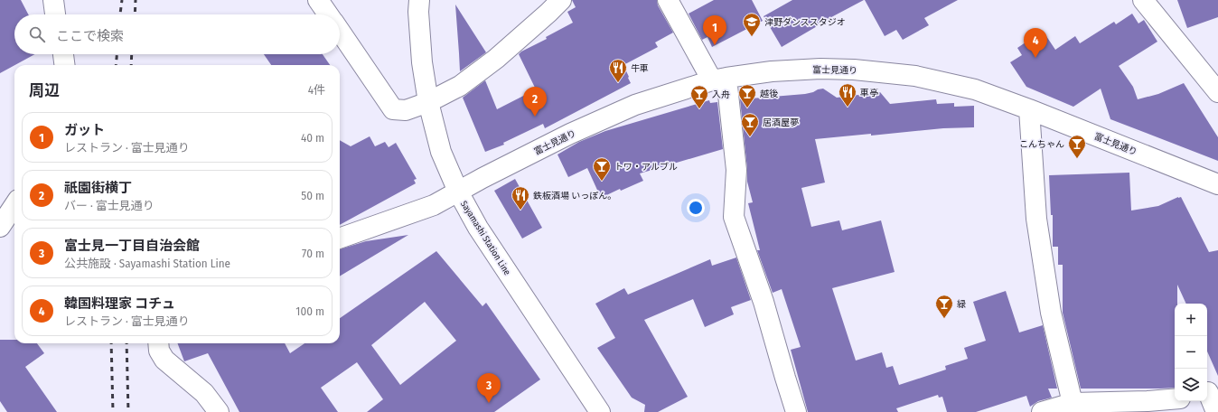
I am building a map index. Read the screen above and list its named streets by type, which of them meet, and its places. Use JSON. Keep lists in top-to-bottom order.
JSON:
{
  "streets": {
    "street": ["富士見通り", "Sayamashi Station Line"]
  },
  "crossings": [
    ["富士見通り", "Sayamashi Station Line"]
  ],
  "places": {
    "school or university": ["津野ダンススタジオ"],
    "restaurant": ["牛車", "車亭", "鉄板酒場 いっぽん。"],
    "bar": [
      "越後",
      "入舟",
      "居酒屋夢",
      "こんちゃん",
      "トワ・アルブル",
      "緑"
    ]
  },
  "page": {
    "search": "ここで検索",
    "pins": [
      "1",
      "4",
      "2",
      "3"
    ],
    "heading": ["周辺", "4件"],
    "list": [
      {
        "mark": "1",
        "name": "ガット",
        "note": "レストラン · 富士見通り",
        "value": "40 m"
      },
      {
        "mark": "2",
        "name": "祇園街横丁",
        "note": "バー · 富士見通り",
        "value": "50 m"
      },
      {
        "mark": "3",
        "name": "富士見一丁目自治会館",
        "note": "公共施設 · Sayamashi Station Line",
        "value": "70 m"
      },
      {
        "mark": "4",
        "name": "韓国料理家 コチュ",
        "note": "レストラン · 富士見通り",
        "value": "100 m"
      }
    ],
    "map_buttons": ["+", "−"]
  }
}
